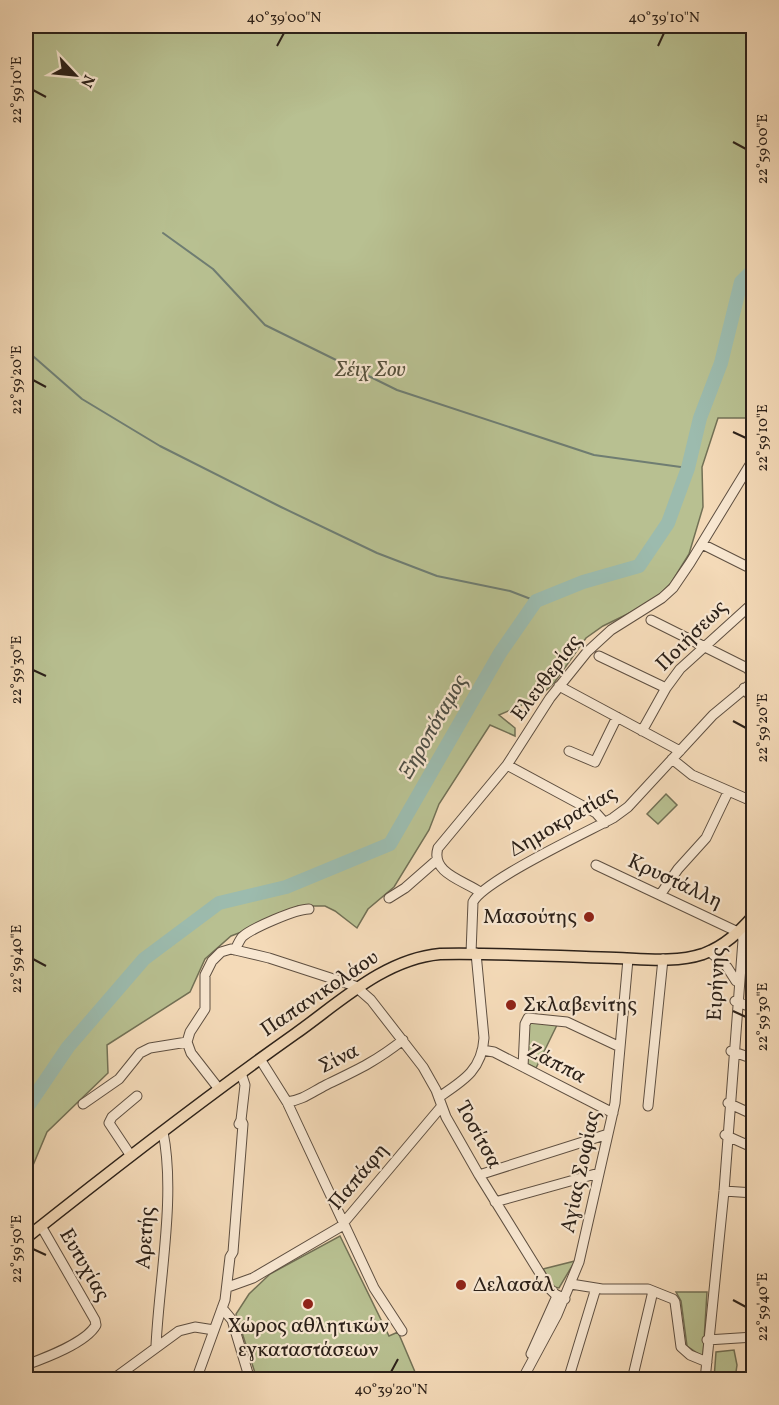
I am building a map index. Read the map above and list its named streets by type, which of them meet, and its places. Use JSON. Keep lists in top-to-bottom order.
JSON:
{
  "streets": {
    "main road": ["Παπανικολάου"],
    "street": [
      "Ποιήσεως",
      "Ελευθερίας",
      "Δημοκρατίας",
      "Κρυστάλλη",
      "Ειρήνης",
      "Σίνα",
      "Ζάππα",
      "Τοσίτσα",
      "Αγίας Σοφίας",
      "Παπάφη",
      "Αρετής",
      "Ευτυχίας"
    ]
  },
  "crossings": [
    ["Κρυστάλλη", "Ειρήνης"],
    ["Κρυστάλλη", "Παπανικολάου"],
    ["Ειρήνης", "Παπανικολάου"],
    ["Παπανικολάου", "Τοσίτσα"],
    ["Παπανικολάου", "Αγίας Σοφίας"],
    ["Παπανικολάου", "Αρετής"],
    ["Παπανικολάου", "Ευτυχίας"],
    ["Σίνα", "Τοσίτσα"],
    ["Ζάππα", "Αγίας Σοφίας"],
    ["Ζάππα", "Παπάφη"],
    ["Τοσίτσα", "Αγίας Σοφίας"],
    ["Τοσίτσα", "Παπάφη"]
  ],
  "water": ["Ξηροπόταμος"],
  "parks": ["Σέιχ Σου"],
  "places": [
    "Μασούτης",
    "Σκλαβενίτης",
    "Δελασάλ",
    "Χώρος αθλητικών εγκαταστάσεων"
  ],
  "north": "bottom right",
  "coordinates": [
    "40°39'00\"N",
    "40°39'10\"N",
    "22°59'10\"E",
    "22°59'00\"E",
    "22°59'20\"E",
    "22°59'30\"E",
    "22°59'40\"E",
    "22°59'50\"E",
    "40°39'20\"N"
  ]
}
